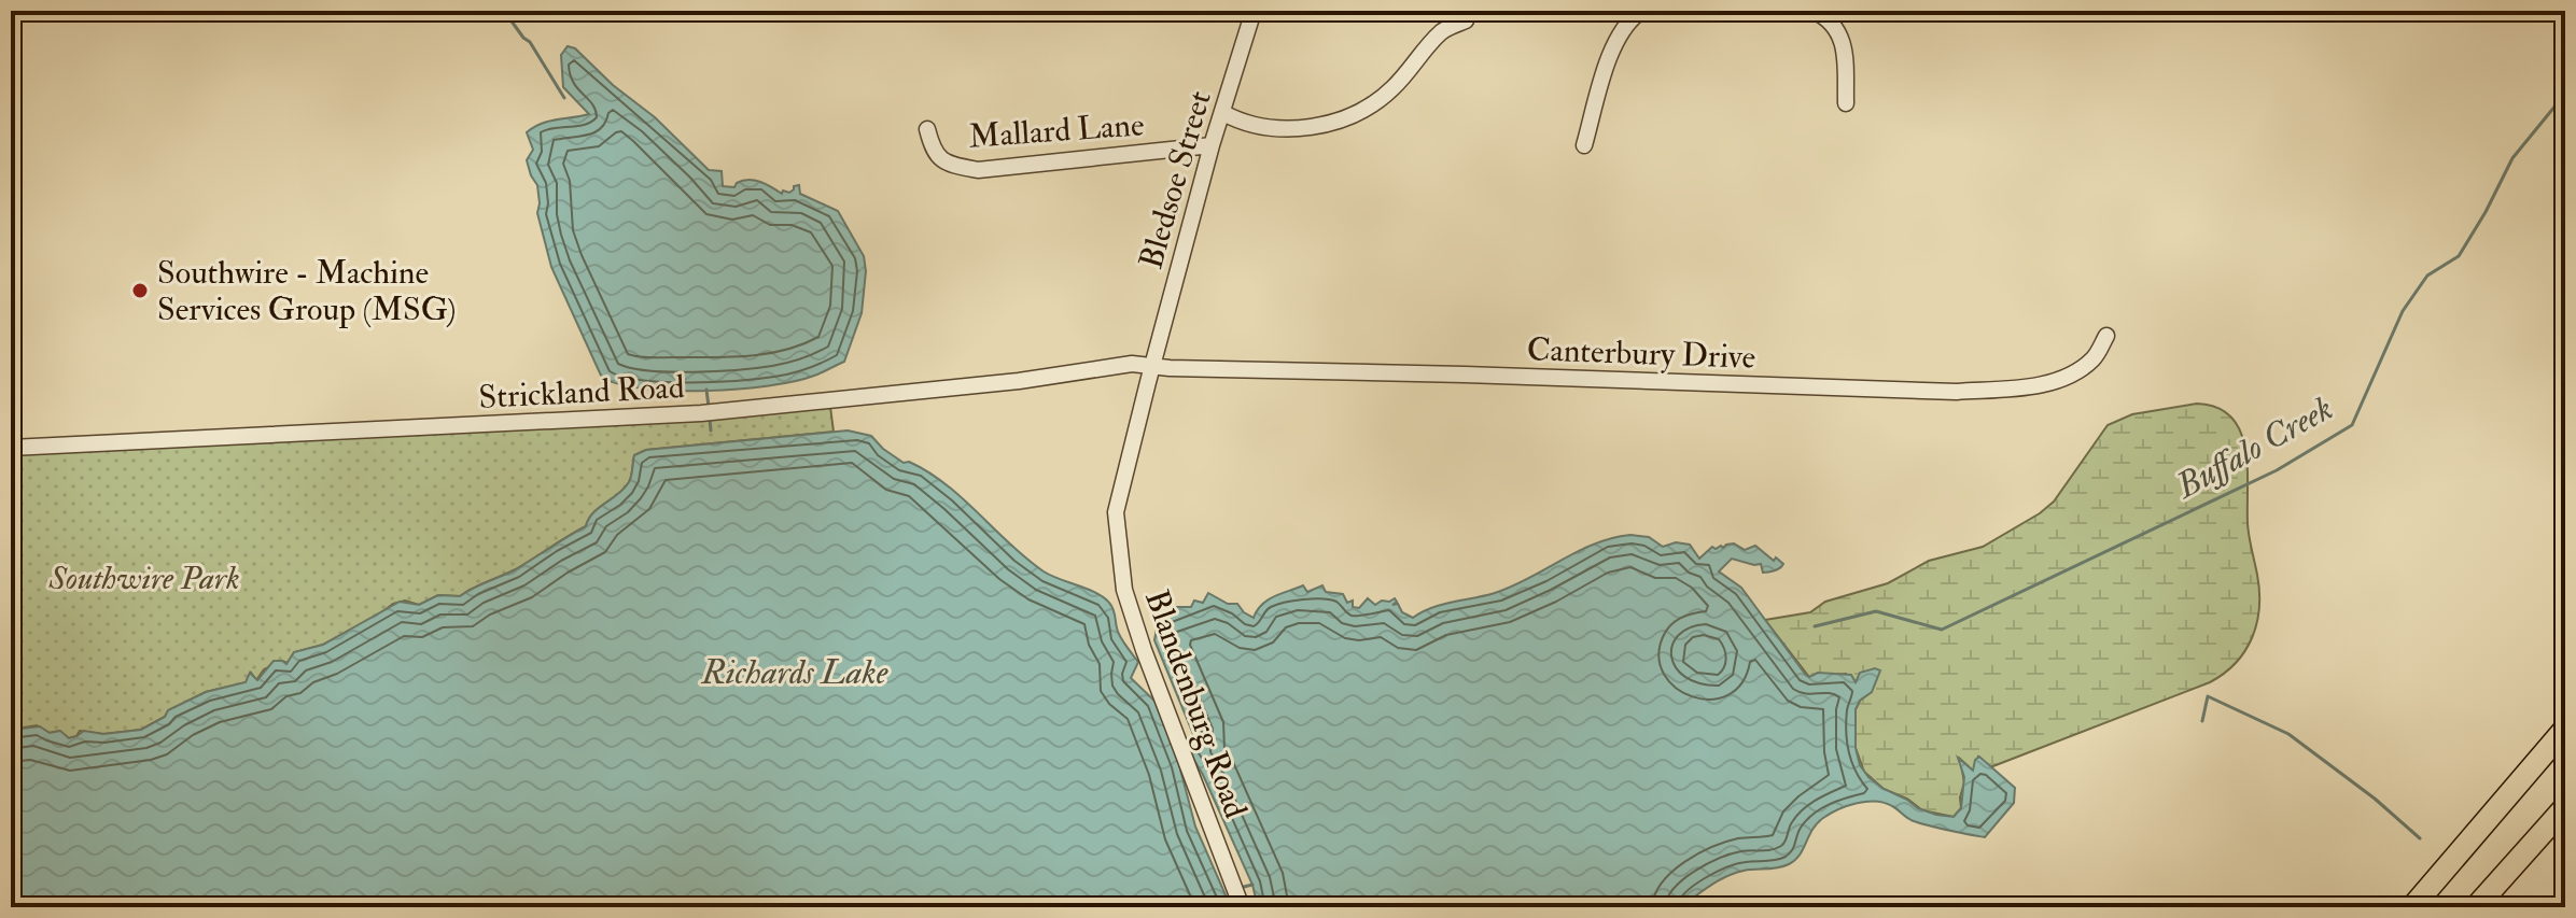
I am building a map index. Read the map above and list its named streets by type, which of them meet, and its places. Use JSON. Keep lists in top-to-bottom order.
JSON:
{
  "streets": {
    "street": [
      "Mallard Lane",
      "Bledsoe Street",
      "Canterbury Drive",
      "Strickland Road",
      "Blandenburg Road"
    ]
  },
  "crossings": [
    ["Mallard Lane", "Bledsoe Street"],
    ["Bledsoe Street", "Canterbury Drive"],
    ["Bledsoe Street", "Strickland Road"],
    ["Bledsoe Street", "Blandenburg Road"],
    ["Canterbury Drive", "Strickland Road"],
    ["Canterbury Drive", "Blandenburg Road"],
    ["Strickland Road", "Blandenburg Road"]
  ],
  "water": ["Buffalo Creek", "Richards Lake"],
  "parks": ["Southwire Park"],
  "places": ["Southwire - Machine Services Group (MSG)"]
}
